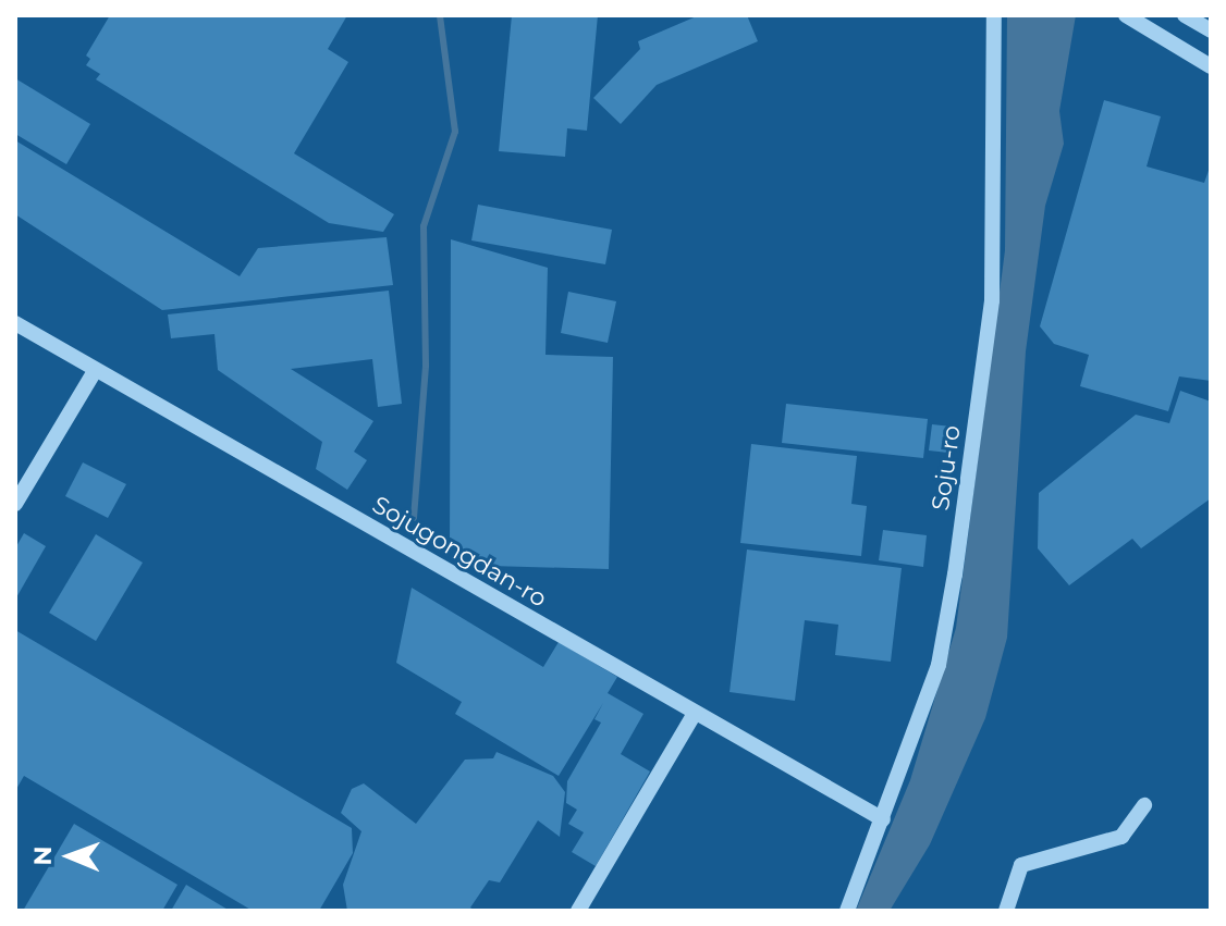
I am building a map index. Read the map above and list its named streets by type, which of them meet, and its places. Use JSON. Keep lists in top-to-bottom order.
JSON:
{
  "streets": {
    "street": ["Soju-ro", "Sojugongdan-ro"]
  },
  "crossings": [
    ["Soju-ro", "Sojugongdan-ro"]
  ],
  "north": "left"
}
